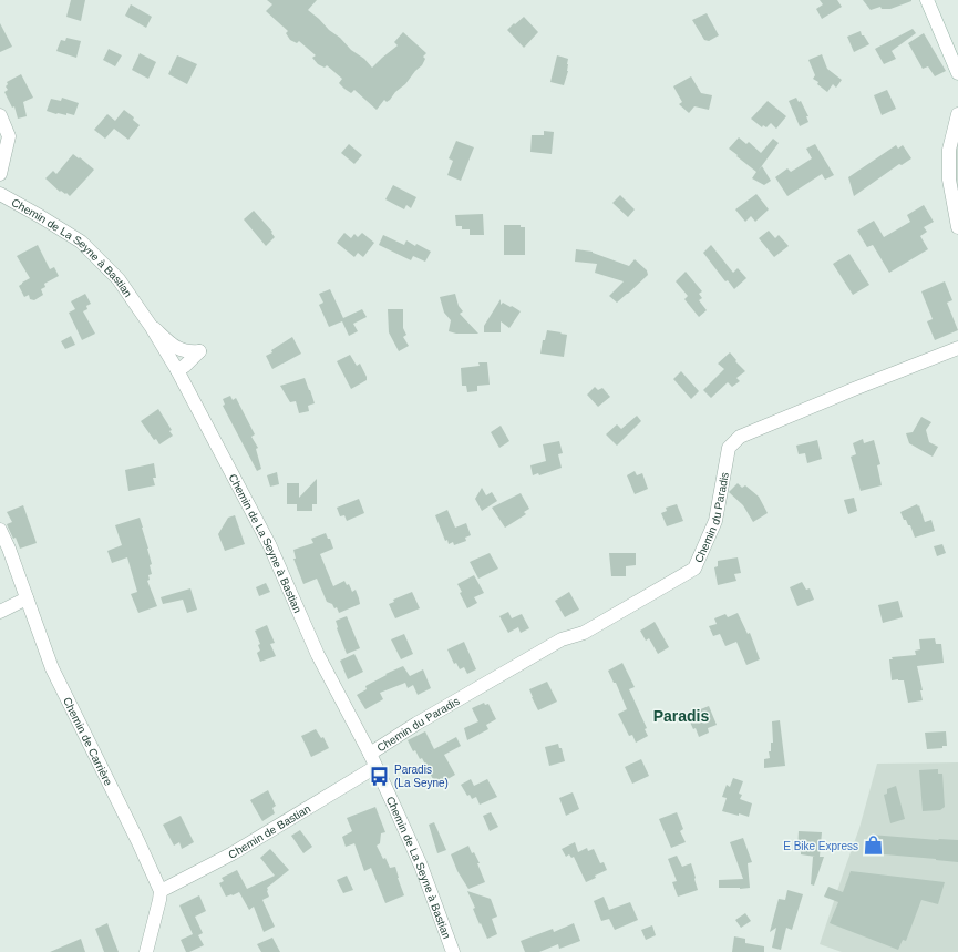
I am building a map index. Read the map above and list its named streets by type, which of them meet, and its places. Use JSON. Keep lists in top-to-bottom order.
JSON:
{
  "streets": {
    "street": [
      "Chemin de La Seyne à Bastian",
      "Chemin du Paradis",
      "Chemin de Carrière",
      "Chemin de Bastian"
    ]
  },
  "crossings": [
    ["Chemin de La Seyne à Bastian", "Chemin du Paradis"],
    ["Chemin de La Seyne à Bastian", "Chemin de Bastian"],
    ["Chemin de Carrière", "Chemin de Bastian"]
  ],
  "districts": ["Paradis"],
  "places": {
    "bus stop": ["Paradis (La Seyne)"],
    "shop": ["E Bike Express"]
  }
}
